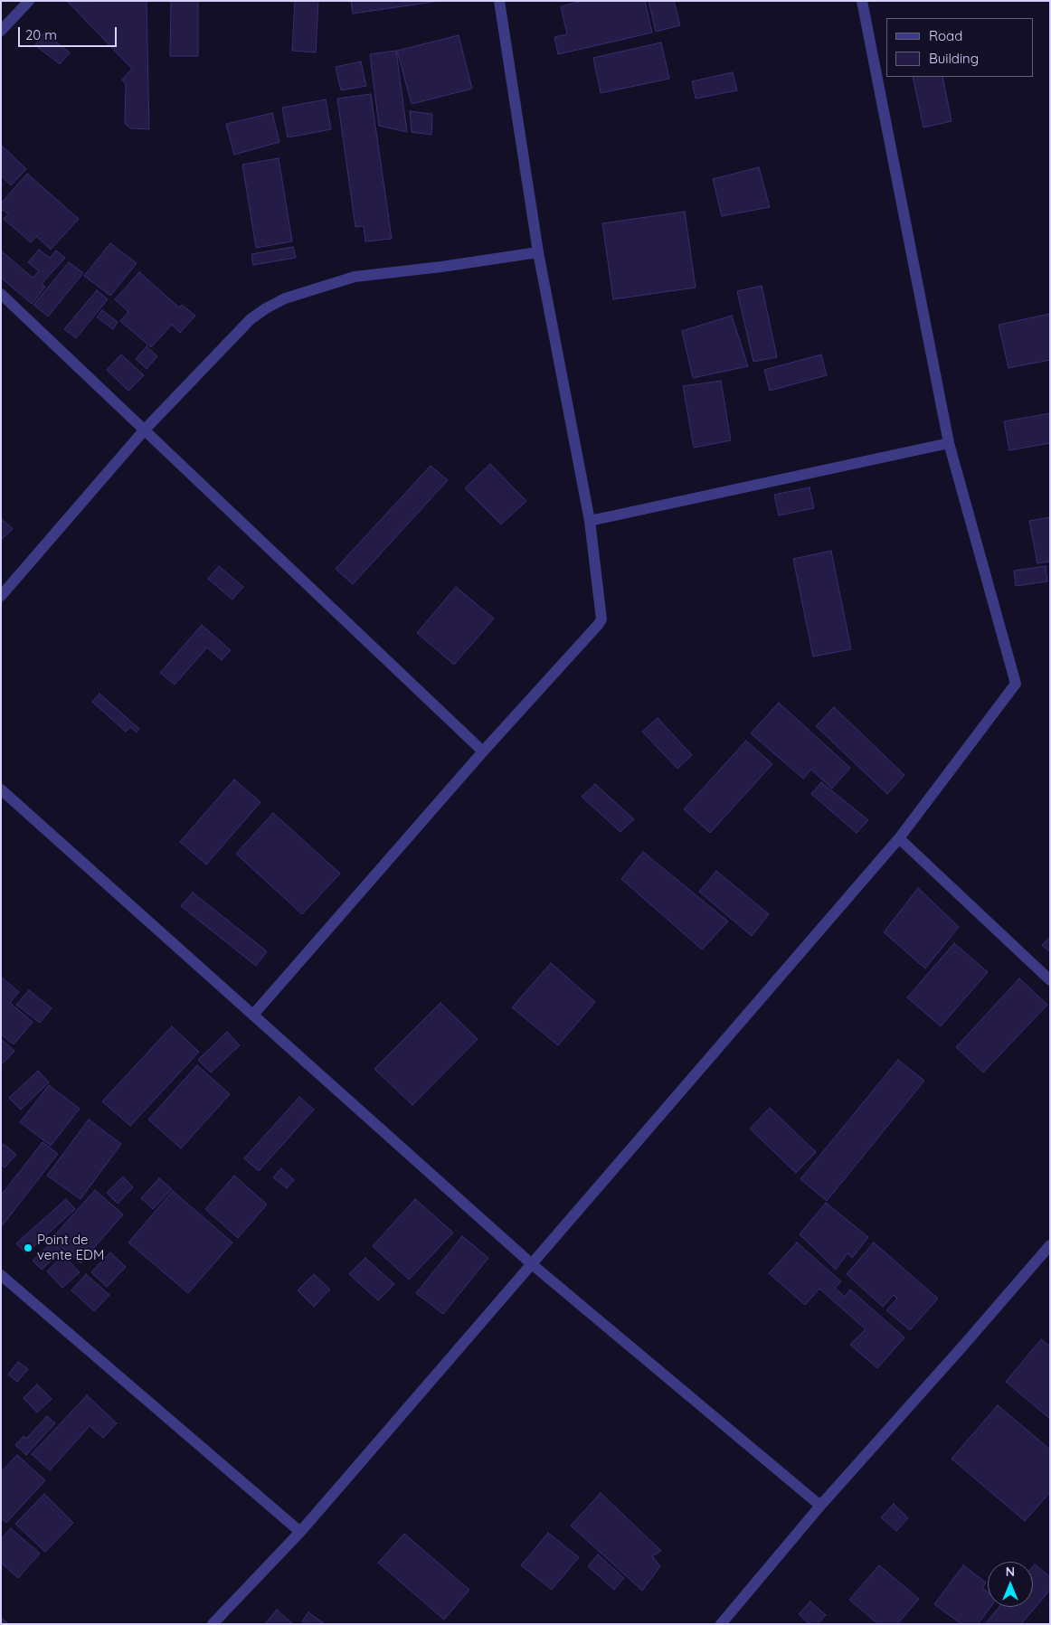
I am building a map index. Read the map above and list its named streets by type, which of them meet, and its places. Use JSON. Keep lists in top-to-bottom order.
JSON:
{
  "places": ["Point de vente EDM"],
  "legend": ["Road", "Building"],
  "scale_bar": "20 m",
  "north": "top"
}
